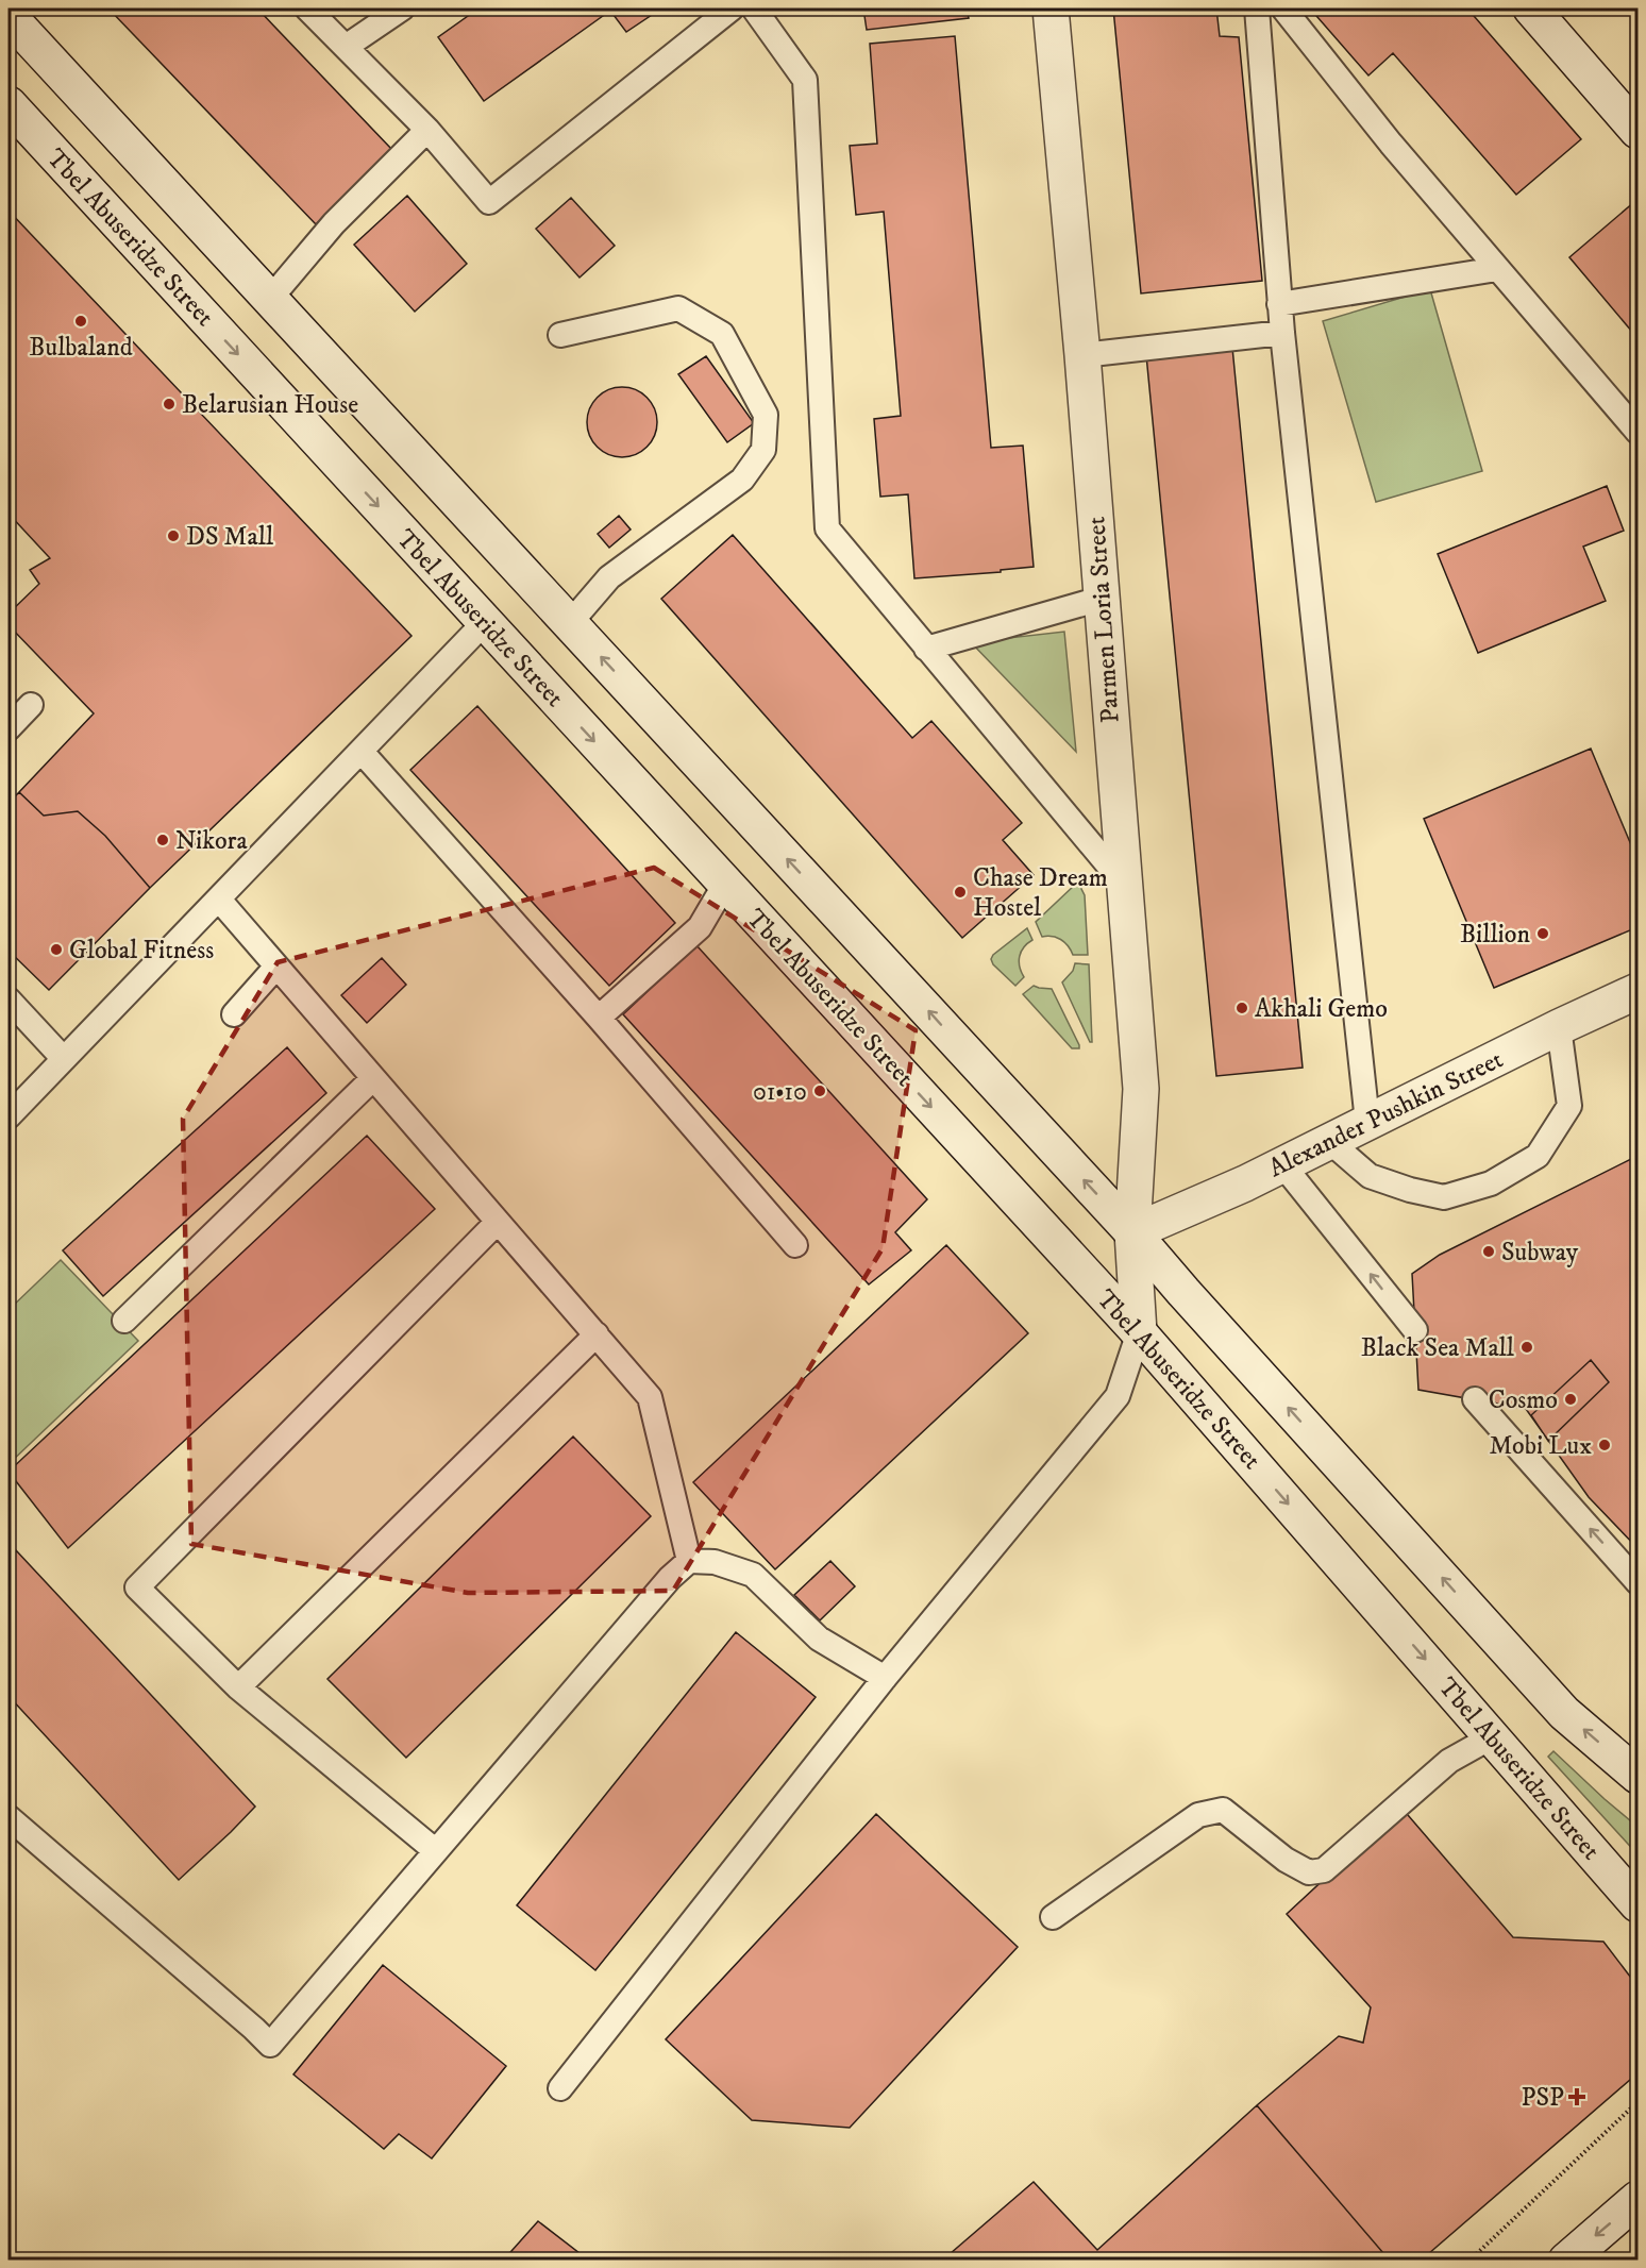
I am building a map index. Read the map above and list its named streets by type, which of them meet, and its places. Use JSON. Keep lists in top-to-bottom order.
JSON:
{
  "streets": {
    "main road": ["Tbel Abuseridze Street", "Parmen Loria Street", "Alexander Pushkin Street"]
  },
  "crossings": [
    ["Tbel Abuseridze Street", "Parmen Loria Street"],
    ["Parmen Loria Street", "Alexander Pushkin Street"]
  ],
  "places": {
    "other": [
      "Bulbaland",
      "Belarusian House",
      "DS Mall",
      "Nikora",
      "Chase Dream Hostel",
      "Billion",
      "Global Fitness",
      "Akhali Gemo",
      "01•10",
      "Subway",
      "Black Sea Mall",
      "Cosmo",
      "Mobi Lux"
    ],
    "health": ["PSP"]
  }
}
